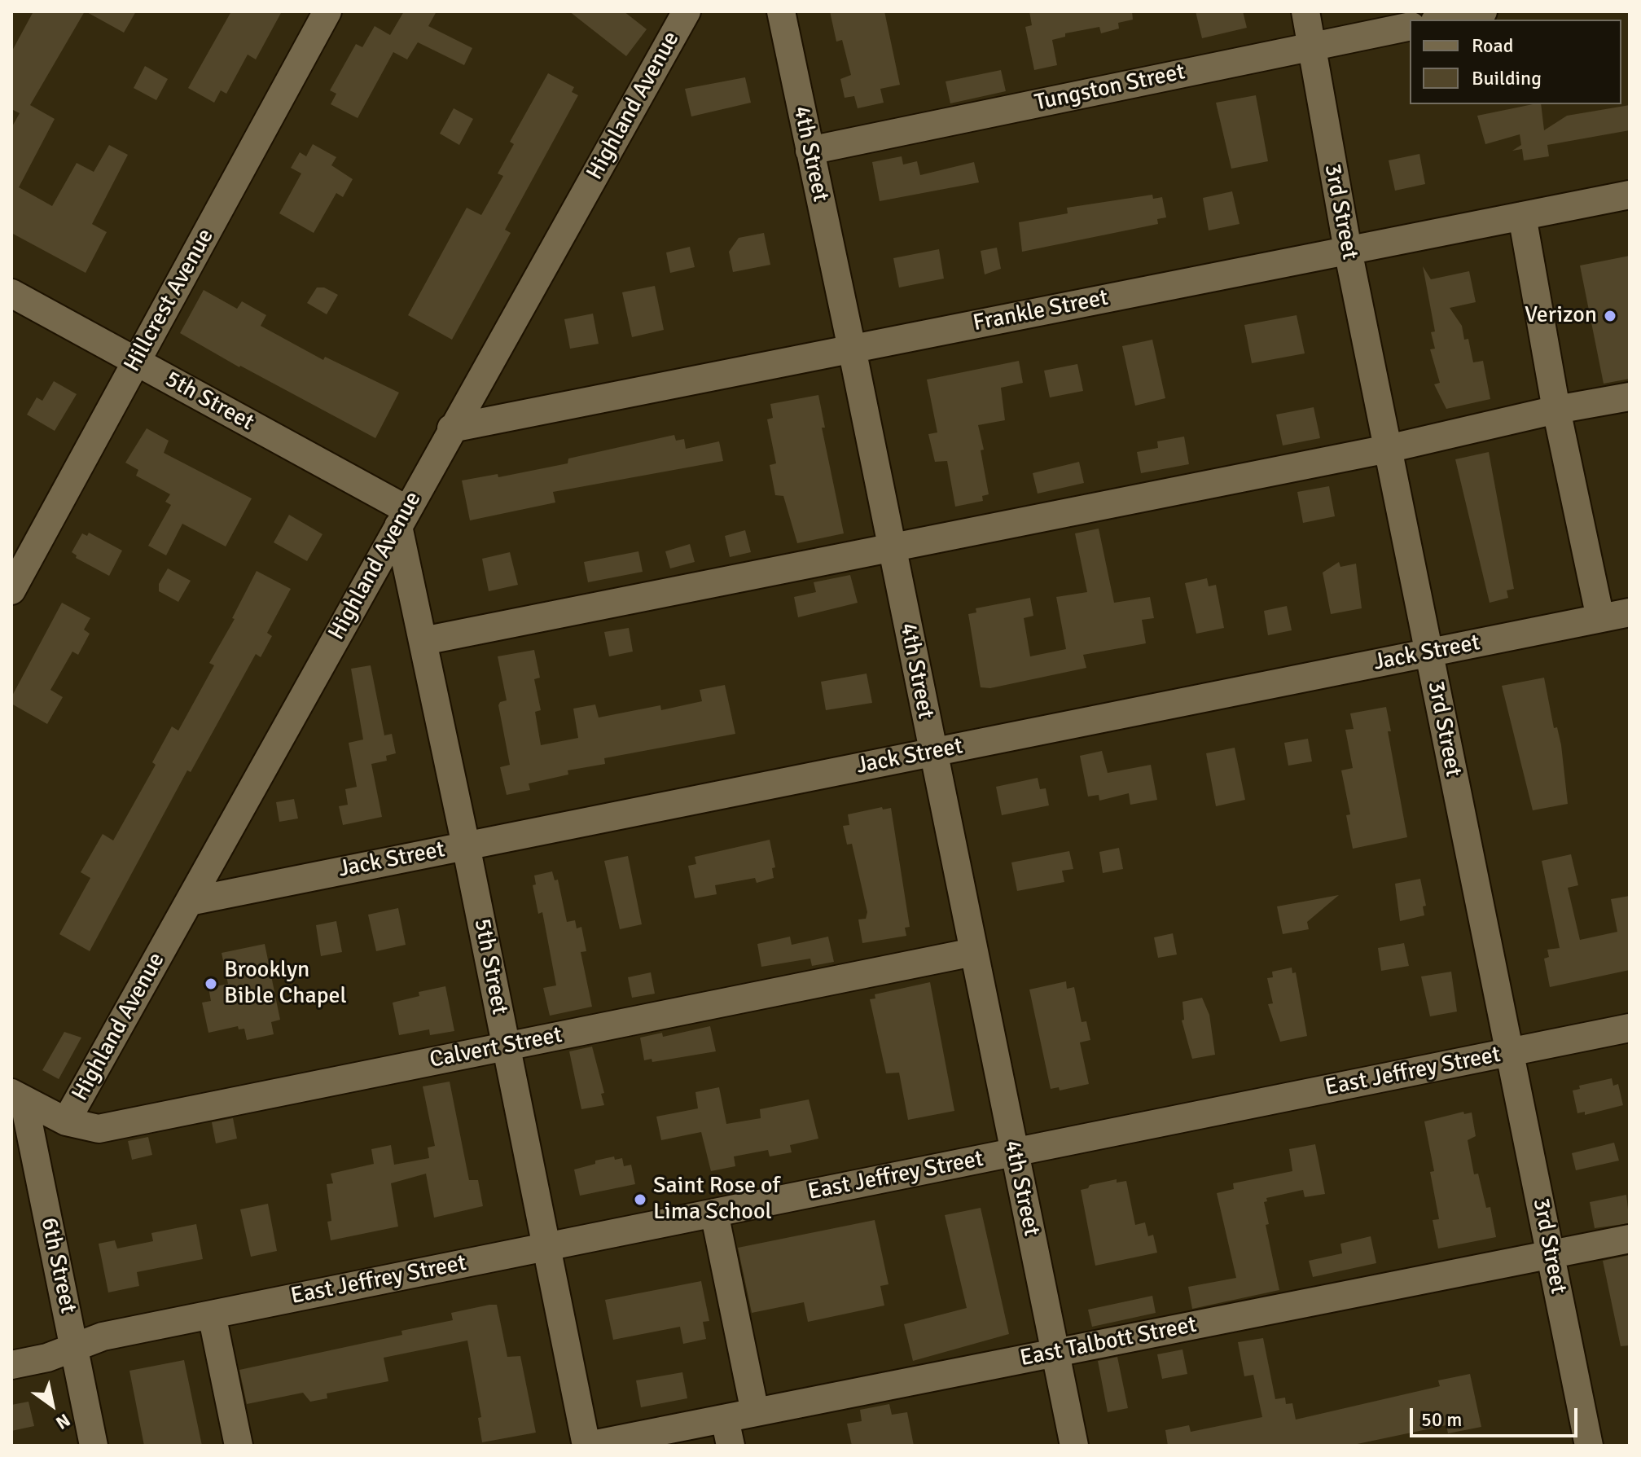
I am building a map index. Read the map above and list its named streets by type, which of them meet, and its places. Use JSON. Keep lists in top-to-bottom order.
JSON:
{
  "streets": {
    "street": [
      "Tungston Street",
      "Highland Avenue",
      "4th Street",
      "3rd Street",
      "Hillcrest Avenue",
      "Frankle Street",
      "5th Street",
      "Jack Street",
      "Calvert Street",
      "East Jeffrey Street",
      "6th Street",
      "East Talbott Street"
    ]
  },
  "crossings": [
    ["Tungston Street", "4th Street"],
    ["Tungston Street", "3rd Street"],
    ["Highland Avenue", "Frankle Street"],
    ["Highland Avenue", "5th Street"],
    ["Highland Avenue", "Jack Street"],
    ["Highland Avenue", "Calvert Street"],
    ["4th Street", "Frankle Street"],
    ["4th Street", "Jack Street"],
    ["4th Street", "Calvert Street"],
    ["4th Street", "East Jeffrey Street"],
    ["4th Street", "East Talbott Street"],
    ["3rd Street", "Frankle Street"],
    ["3rd Street", "Jack Street"],
    ["3rd Street", "East Jeffrey Street"],
    ["3rd Street", "East Talbott Street"],
    ["Hillcrest Avenue", "5th Street"],
    ["5th Street", "Jack Street"],
    ["5th Street", "Calvert Street"],
    ["5th Street", "East Jeffrey Street"],
    ["5th Street", "East Talbott Street"],
    ["Calvert Street", "6th Street"],
    ["East Jeffrey Street", "6th Street"]
  ],
  "places": ["Verizon", "Brooklyn Bible Chapel", "Saint Rose of Lima School"],
  "legend": ["Road", "Building"],
  "scale_bar": "50 m",
  "north": "bottom right"
}
